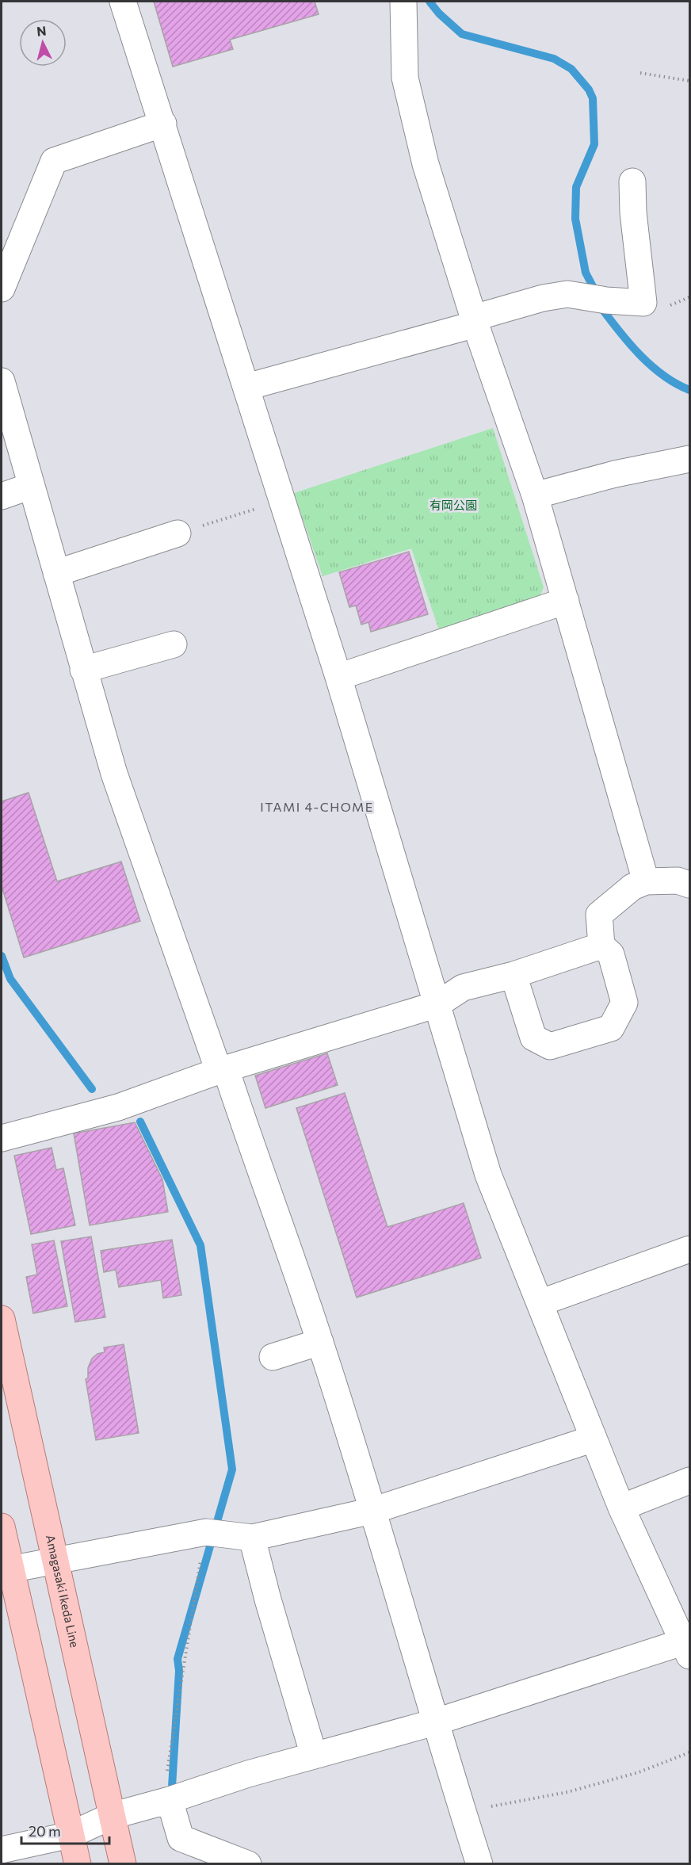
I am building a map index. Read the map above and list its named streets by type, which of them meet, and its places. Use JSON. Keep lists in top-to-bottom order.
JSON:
{
  "streets": {
    "main road": ["Amagasaki Ikeda Line"]
  },
  "districts": ["ITAMI 4-CHOME"],
  "parks": ["有岡公園"],
  "scale_bar": "20 m",
  "north": "top"
}
